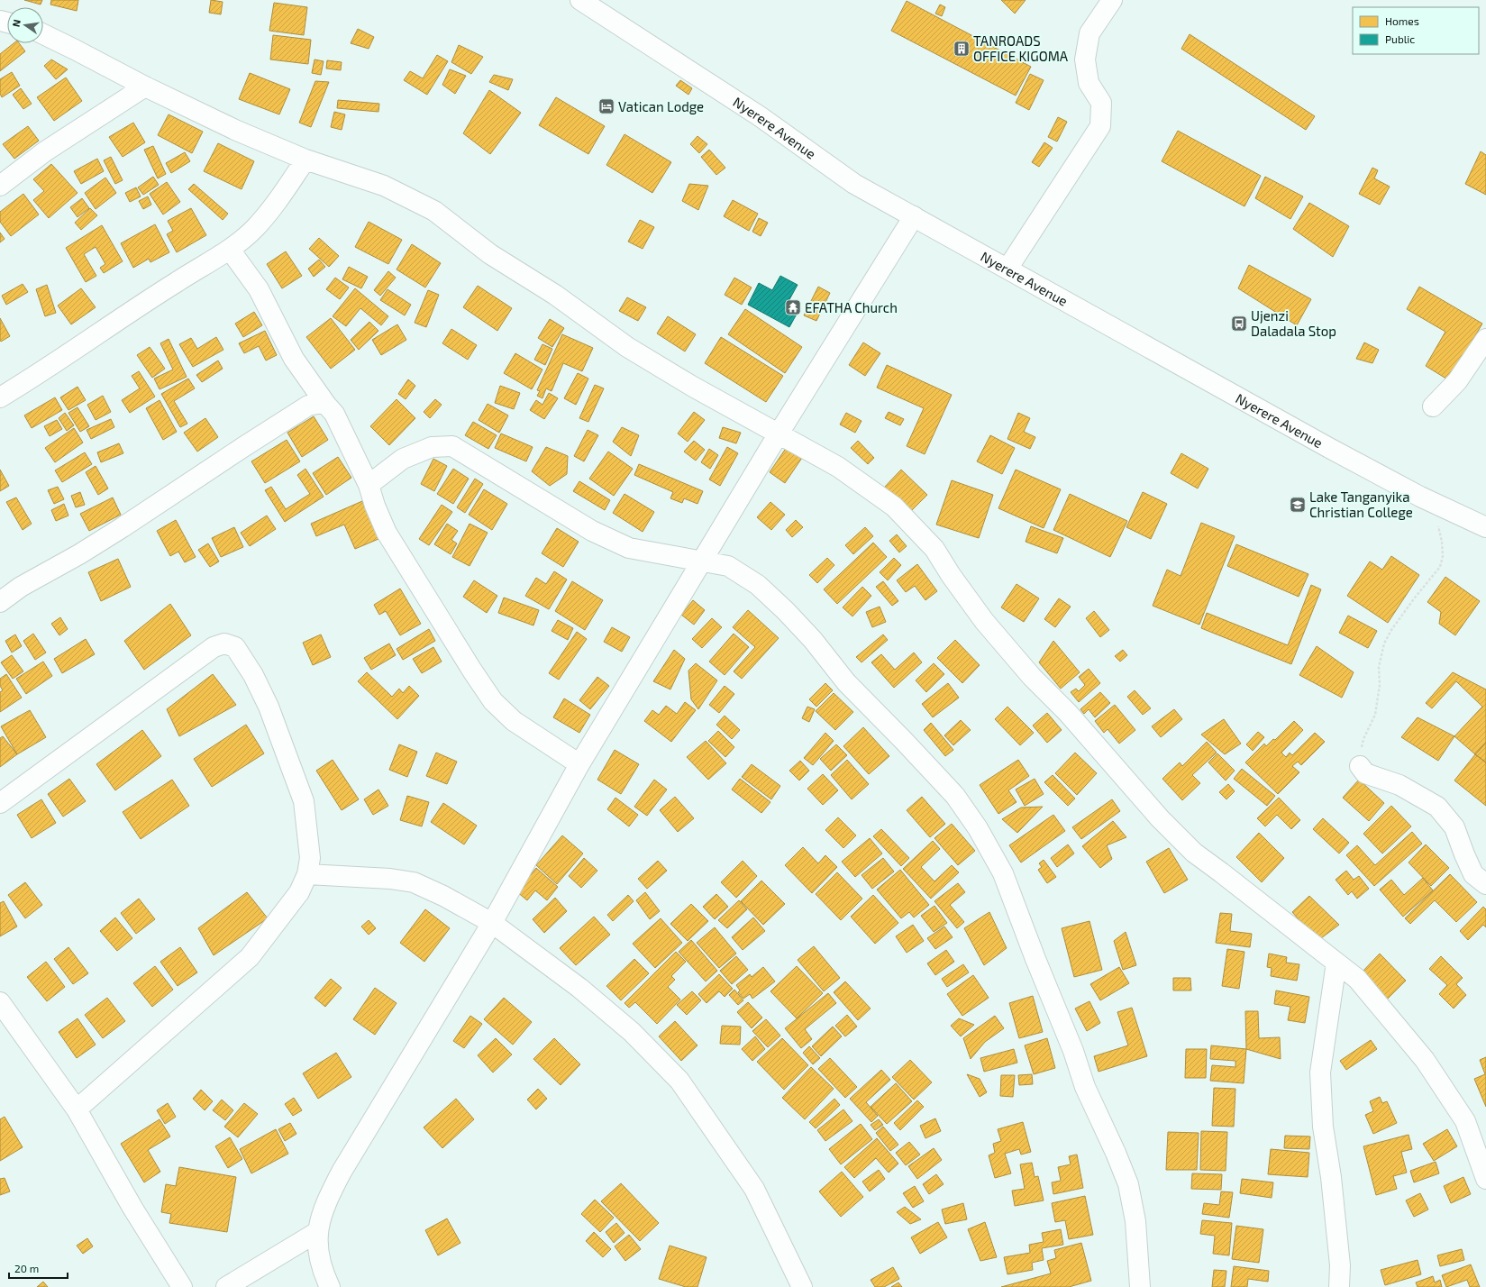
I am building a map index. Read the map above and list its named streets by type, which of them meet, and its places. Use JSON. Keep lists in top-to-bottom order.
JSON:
{
  "streets": {
    "street": ["Nyerere Avenue"]
  },
  "places": {
    "building": ["TANROADS OFFICE KIGOMA"],
    "hotel": ["Vatican Lodge"],
    "temple": ["EFATHA Church"],
    "bus stop": ["Ujenzi Daladala Stop"],
    "school or university": ["Lake Tanganyika Christian College"]
  },
  "legend": ["Homes", "Public"],
  "scale_bar": "20 m",
  "north": "left"
}
